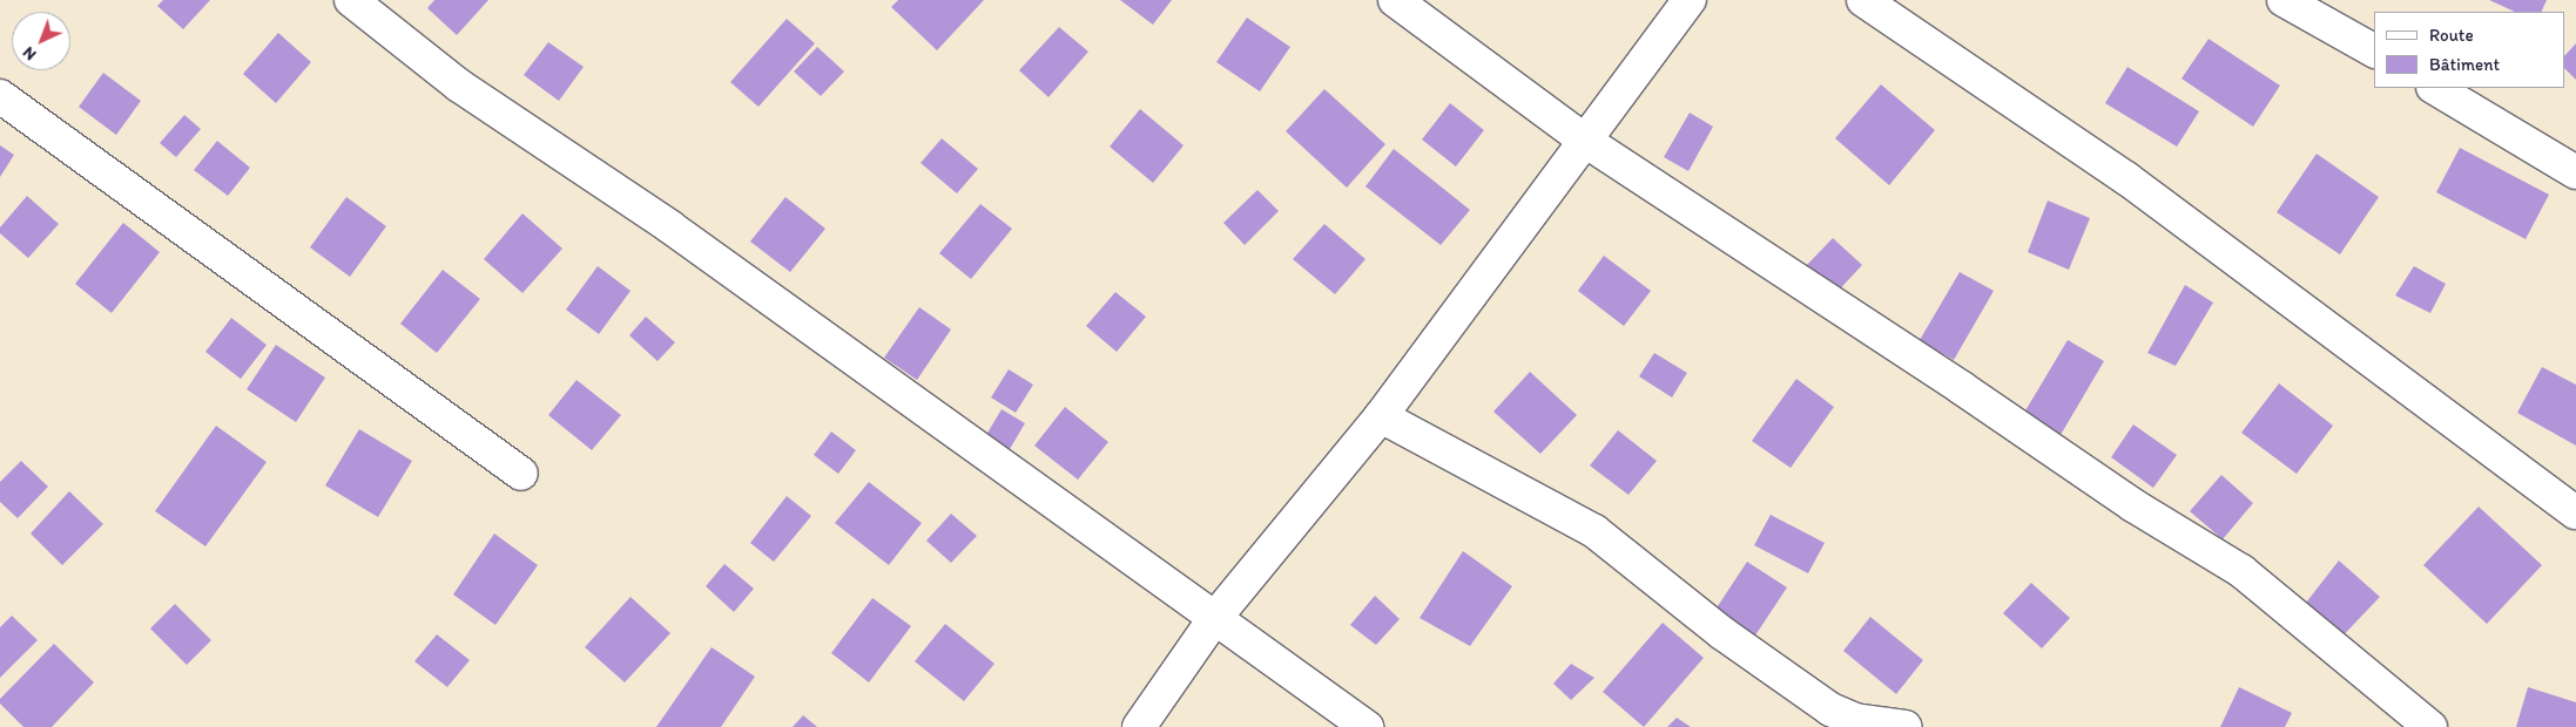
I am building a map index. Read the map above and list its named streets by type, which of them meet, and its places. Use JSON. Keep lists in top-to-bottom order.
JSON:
{
  "legend": ["Route", "Bâtiment"],
  "north": "bottom left"
}
